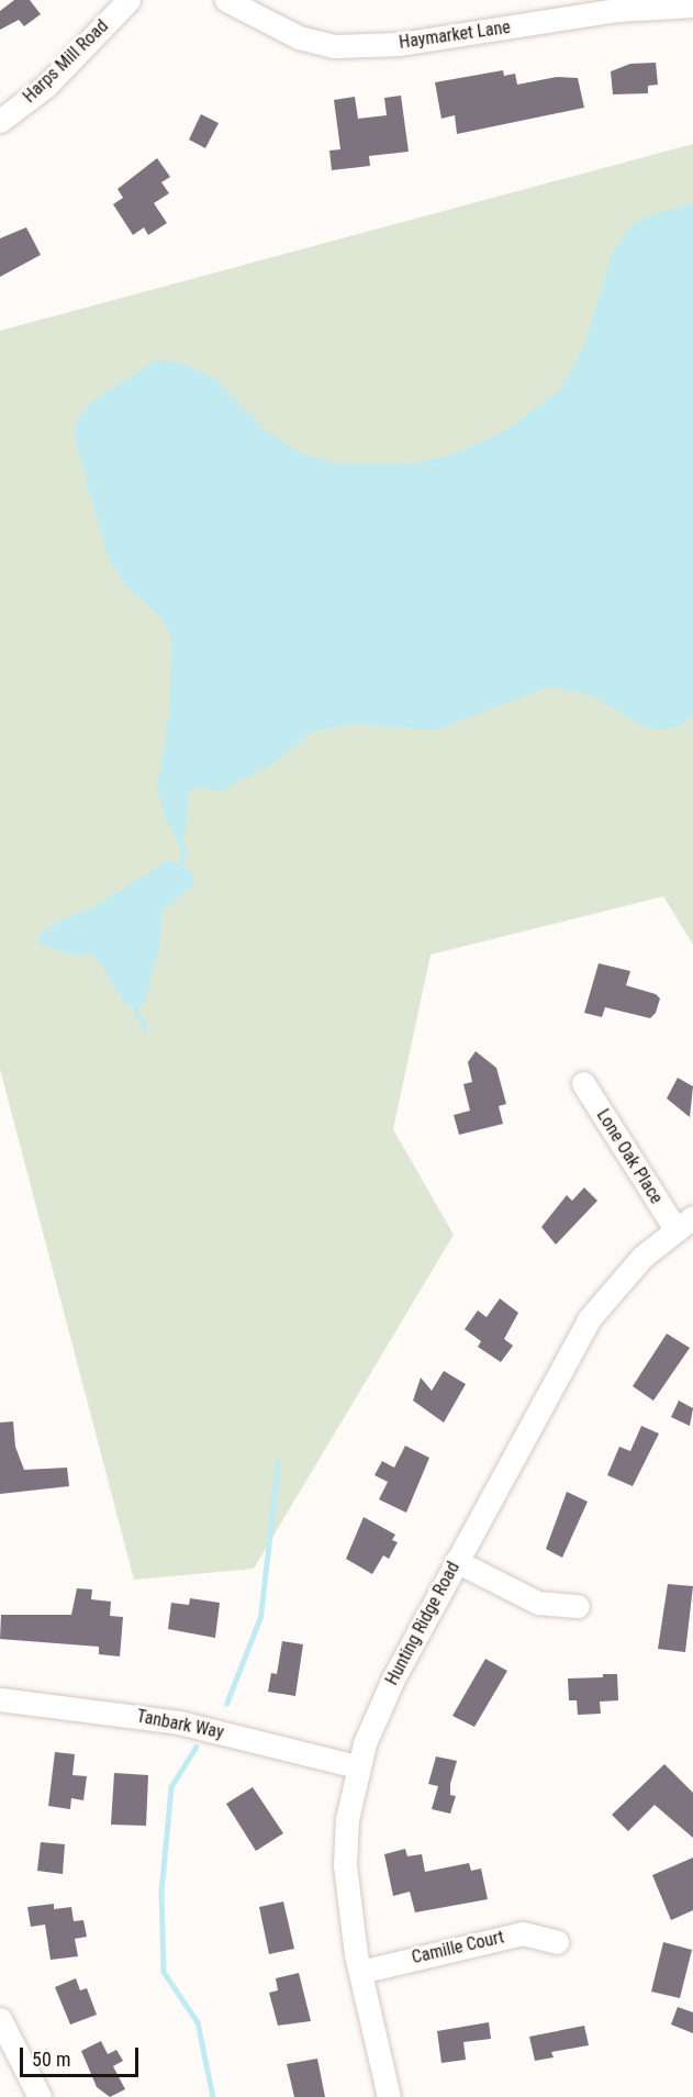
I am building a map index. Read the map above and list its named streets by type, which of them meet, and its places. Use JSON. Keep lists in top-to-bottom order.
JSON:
{
  "streets": {
    "street": [
      "Haymarket Lane",
      "Harps Mill Road",
      "Lone Oak Place",
      "Hunting Ridge Road",
      "Tanbark Way",
      "Camille Court"
    ]
  },
  "crossings": [
    ["Lone Oak Place", "Hunting Ridge Road"],
    ["Hunting Ridge Road", "Tanbark Way"],
    ["Hunting Ridge Road", "Camille Court"]
  ],
  "scale_bar": "50 m"
}
